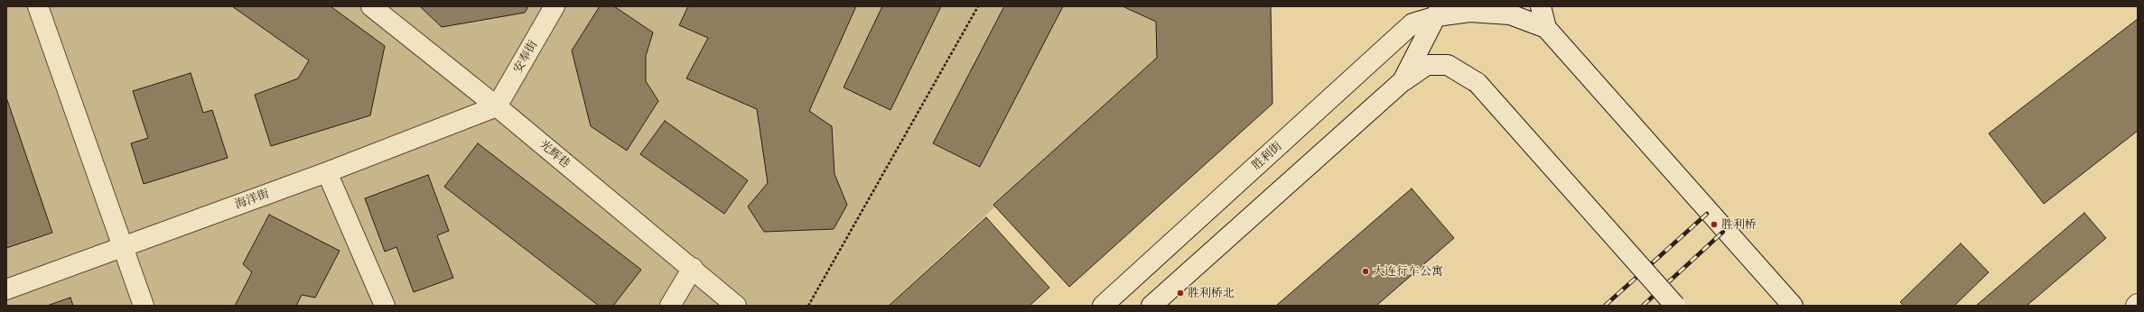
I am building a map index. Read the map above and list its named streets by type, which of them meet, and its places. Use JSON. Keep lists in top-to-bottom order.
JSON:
{
  "streets": {
    "main road": [
      "安奉街",
      "光辉巷",
      "胜利街",
      "海洋街"
    ]
  },
  "crossings": [
    ["安奉街", "光辉巷"],
    ["安奉街", "海洋街"],
    ["光辉巷", "海洋街"]
  ],
  "places": ["胜利桥", "大连行车公寓", "胜利桥北"]
}
